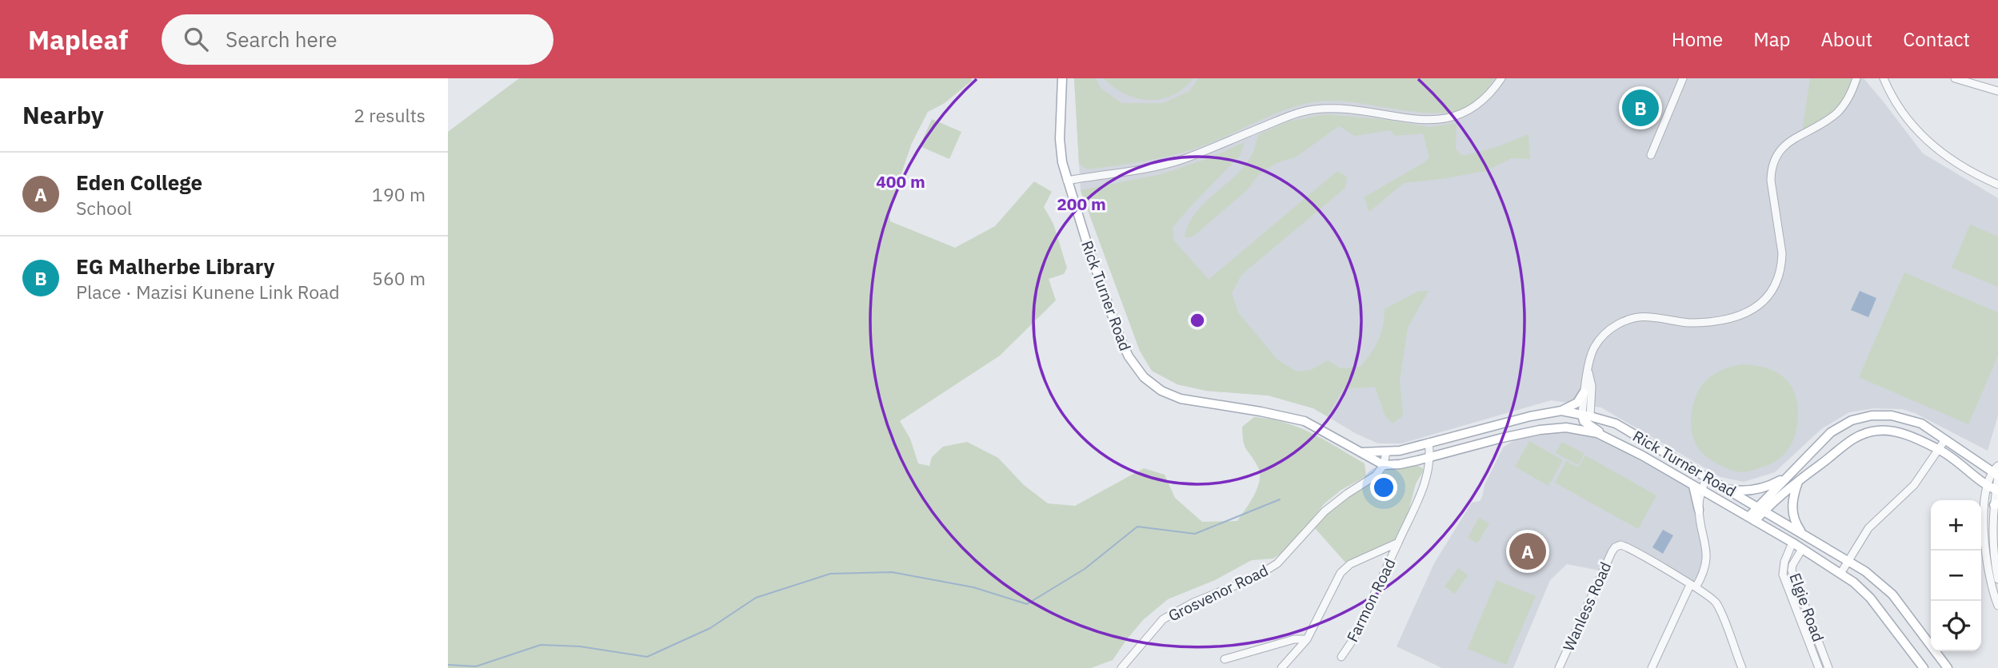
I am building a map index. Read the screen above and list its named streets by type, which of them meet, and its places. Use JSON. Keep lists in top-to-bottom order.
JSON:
{
  "streets": {
    "main road": ["Rick Turner Road"],
    "street": [
      "Grosvenor Road",
      "Farmon Road",
      "Wanless Road",
      "Elgie Road"
    ]
  },
  "crossings": [
    ["Rick Turner Road", "Grosvenor Road"],
    ["Rick Turner Road", "Farmon Road"],
    ["Rick Turner Road", "Elgie Road"]
  ],
  "page": {
    "header": "Mapleaf",
    "search": "Search here",
    "nav": [
      "Home",
      "Map",
      "About",
      "Contact"
    ],
    "heading": ["Nearby", "2 results"],
    "pins": ["B", "A"],
    "list": [
      {
        "mark": "A",
        "name": "Eden College",
        "note": "School",
        "value": "190 m"
      },
      {
        "mark": "B",
        "name": "EG Malherbe Library",
        "note": "Place · Mazisi Kunene Link Road",
        "value": "560 m"
      }
    ],
    "map_buttons": ["+", "−"]
  },
  "rings": ["400 m", "200 m"]
}
